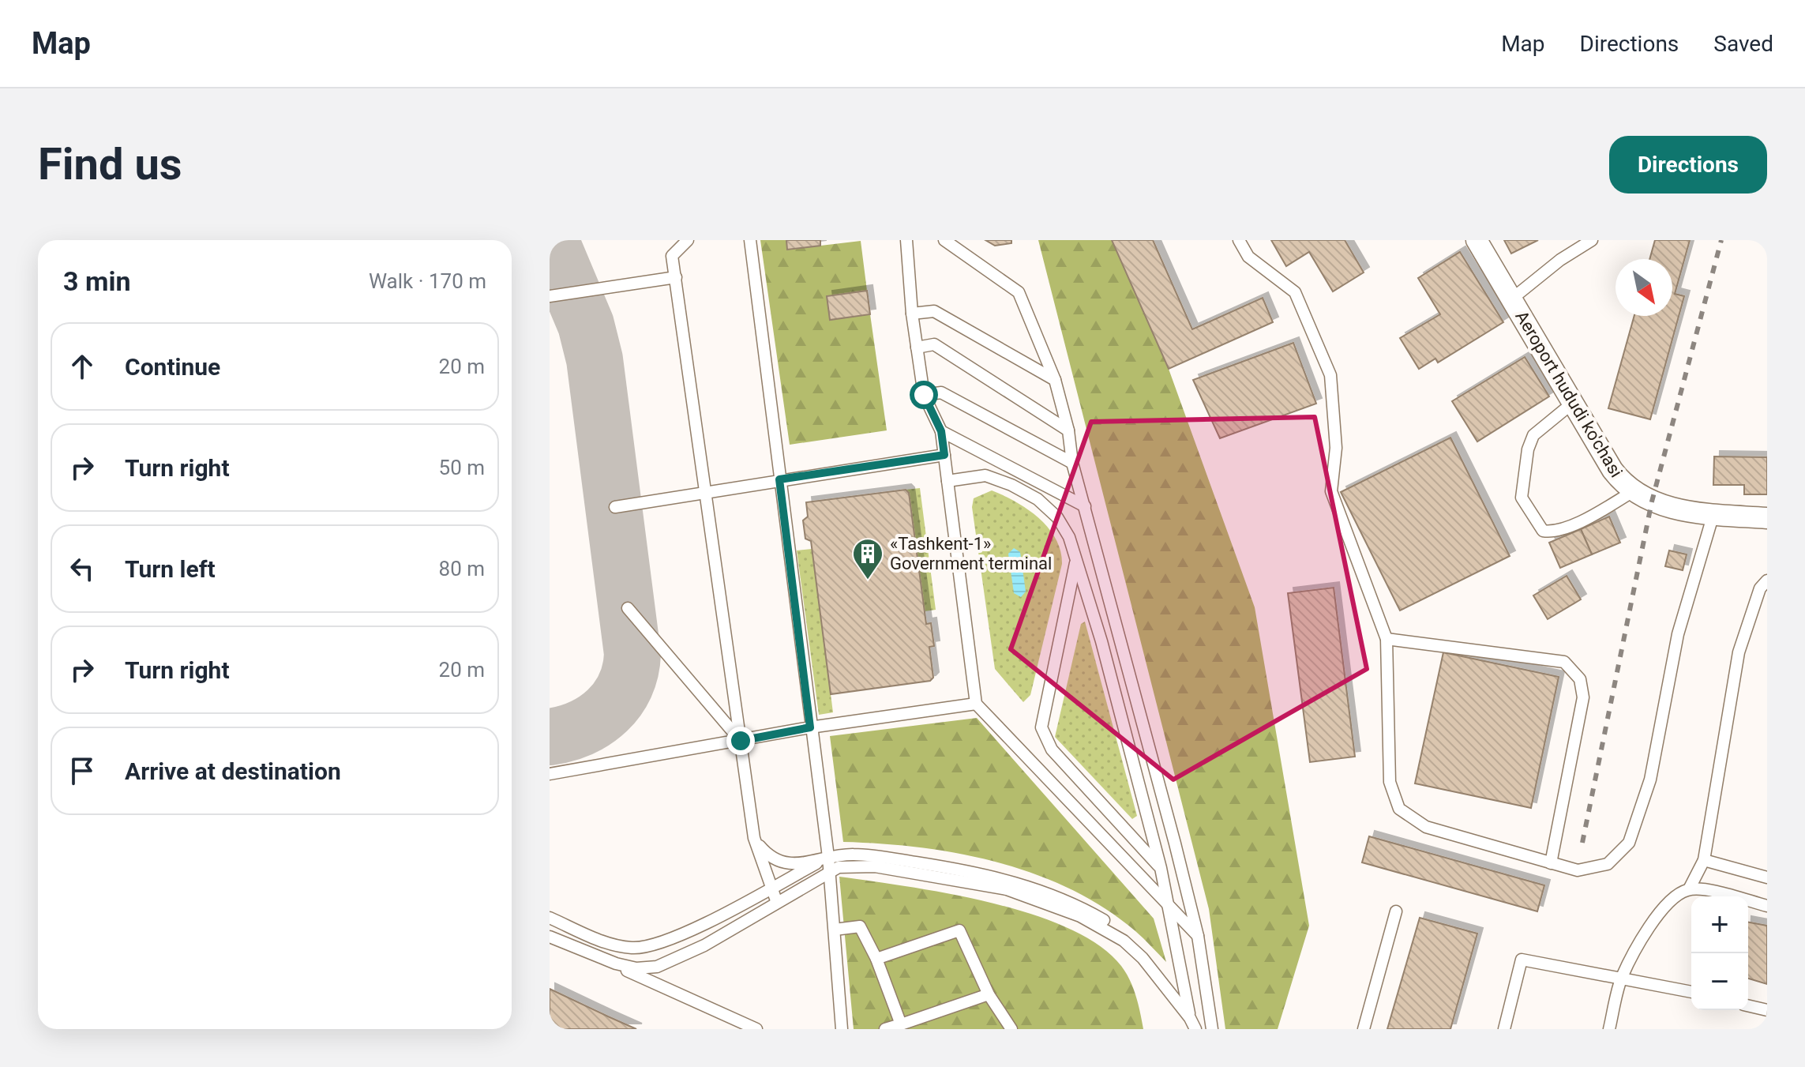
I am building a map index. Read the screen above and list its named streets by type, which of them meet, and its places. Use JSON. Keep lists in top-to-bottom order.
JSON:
{
  "streets": {
    "street": ["Aeroport hududi ko'chasi"]
  },
  "places": {
    "building": ["«Tashkent-1» Government terminal"]
  },
  "north": "bottom right",
  "page": {
    "header": "Map",
    "nav": ["Map", "Directions", "Saved"],
    "buttons": "Directions",
    "title": "Find us",
    "heading": ["3 min", "Walk · 170 m"],
    "list": [
      ["Continue", "20 m"],
      ["Turn right", "50 m"],
      ["Turn left", "80 m"],
      ["Turn right", "20 m"],
      "Arrive at destination"
    ],
    "map_buttons": ["+", "−"]
  }
}
